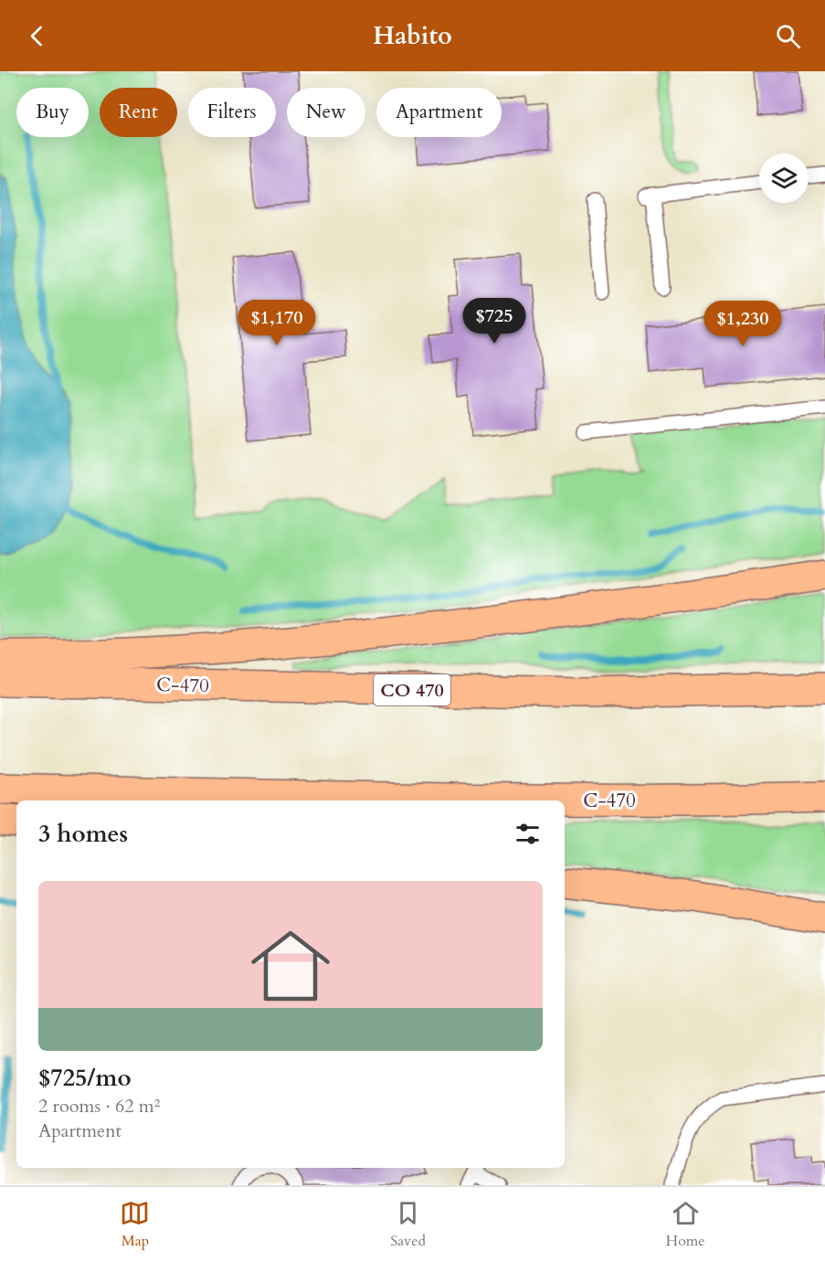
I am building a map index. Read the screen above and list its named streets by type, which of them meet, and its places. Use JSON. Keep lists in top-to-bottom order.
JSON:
{
  "streets": {
    "highway": ["C-470", "CO 470"]
  },
  "page": {
    "header": "Habito",
    "chip": [
      "Buy",
      "Rent",
      "Filters",
      "New",
      "Apartment"
    ],
    "price": ["$725", "$1,170", "$1,230"],
    "heading": "3 homes",
    "list": [
      {
        "name": "$725/mo",
        "note": "2 rooms · 62 m² · Apartment"
      }
    ],
    "tabs": ["Map", "Saved", "Home"]
  }
}
